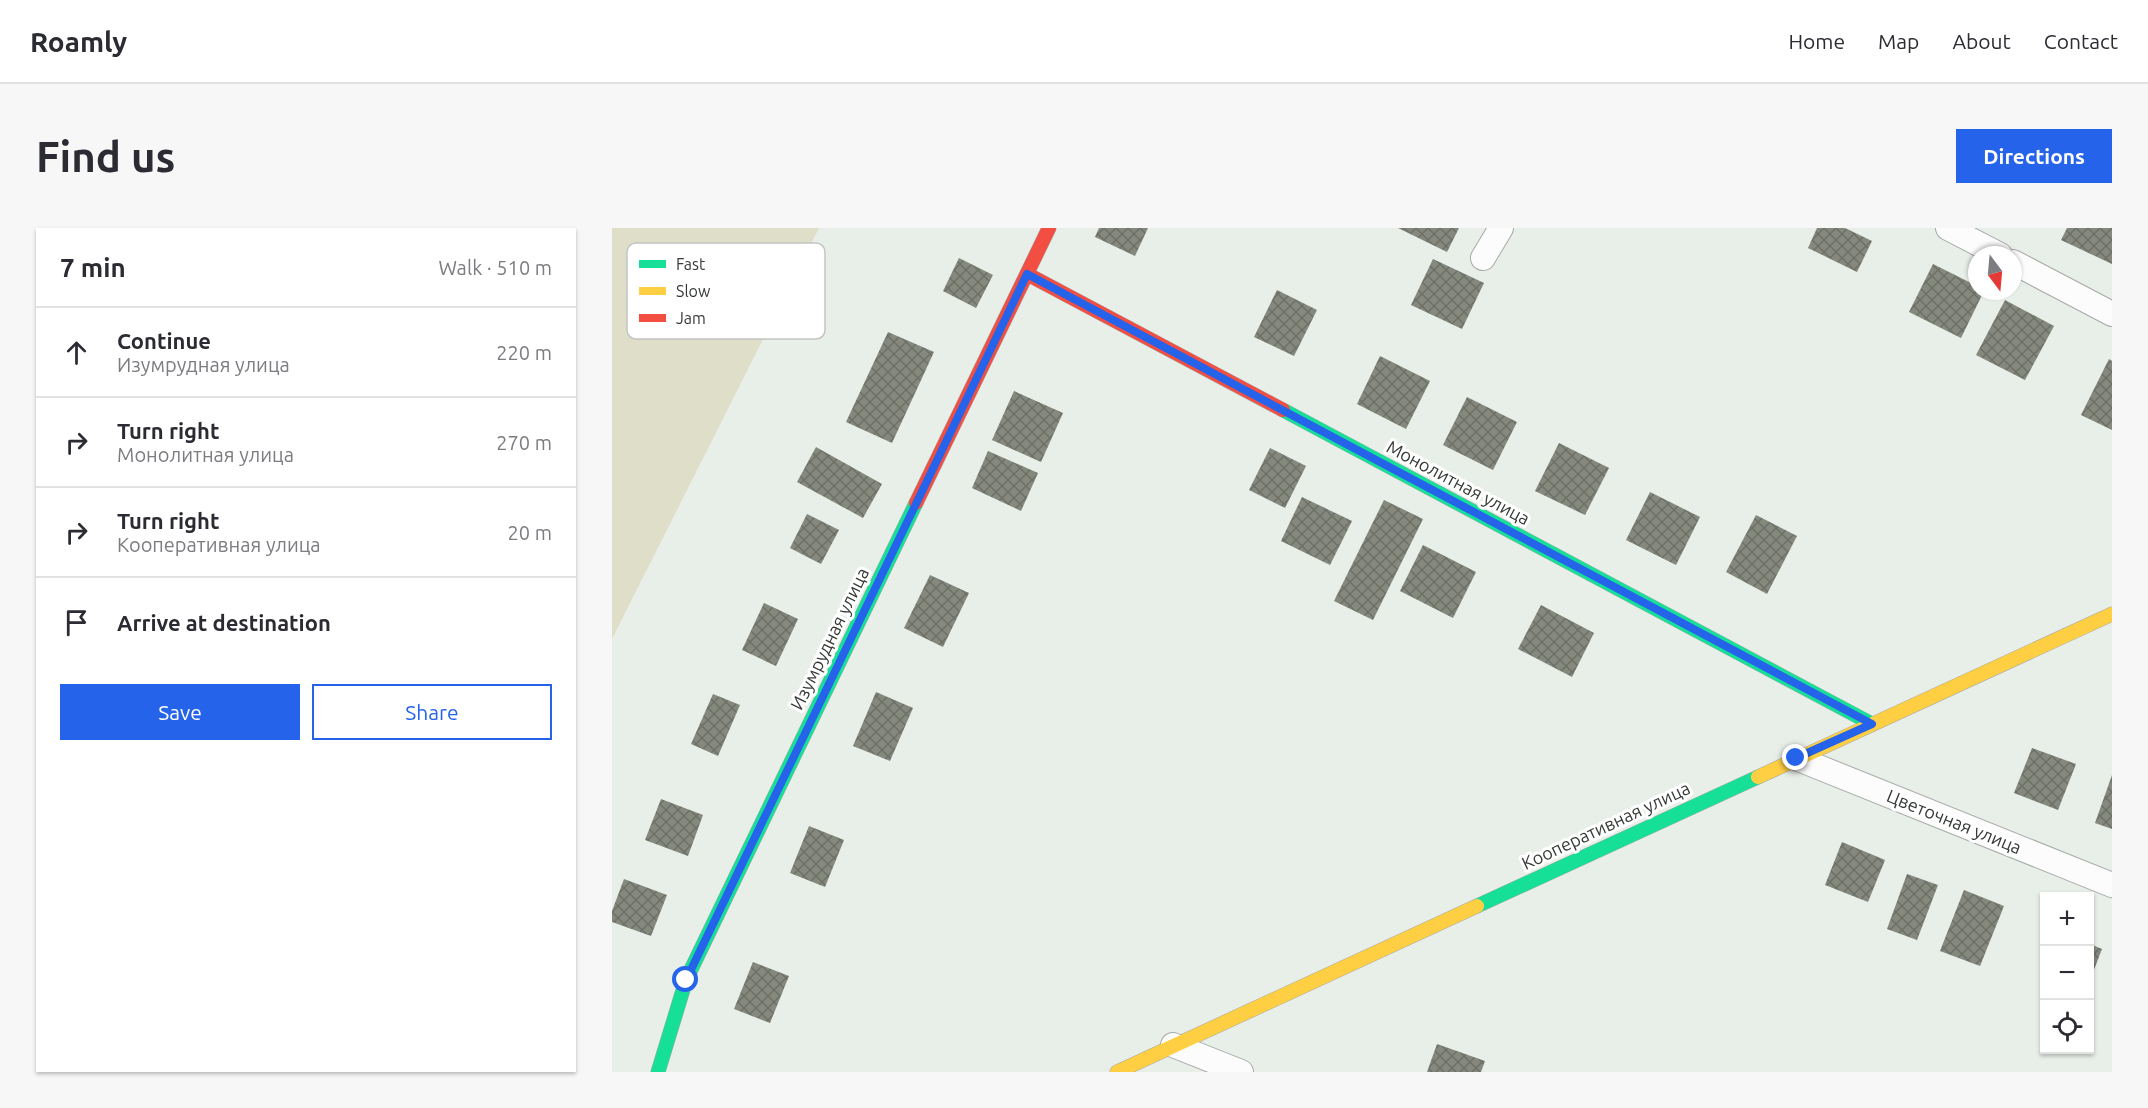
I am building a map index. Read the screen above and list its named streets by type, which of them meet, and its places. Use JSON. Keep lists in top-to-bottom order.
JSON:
{
  "streets": {
    "street": [
      "Монолитная улица",
      "Изумрудная улица",
      "Цветочная улица",
      "Кооперативная улица"
    ]
  },
  "crossings": [
    ["Монолитная улица", "Изумрудная улица"],
    ["Монолитная улица", "Кооперативная улица"],
    ["Цветочная улица", "Кооперативная улица"]
  ],
  "legend": ["Fast", "Slow", "Jam"],
  "north": "bottom",
  "page": {
    "header": "Roamly",
    "nav": [
      "Home",
      "Map",
      "About",
      "Contact"
    ],
    "buttons": [
      "Directions",
      ["Save", "Share"]
    ],
    "title": "Find us",
    "heading": ["7 min", "Walk · 510 m"],
    "list": [
      ["Continue", "Изумрудная улица", "220 m"],
      ["Turn right", "Монолитная улица", "270 m"],
      ["Turn right", "Кооперативная улица", "20 m"],
      "Arrive at destination"
    ],
    "map_buttons": ["+", "−"]
  }
}
